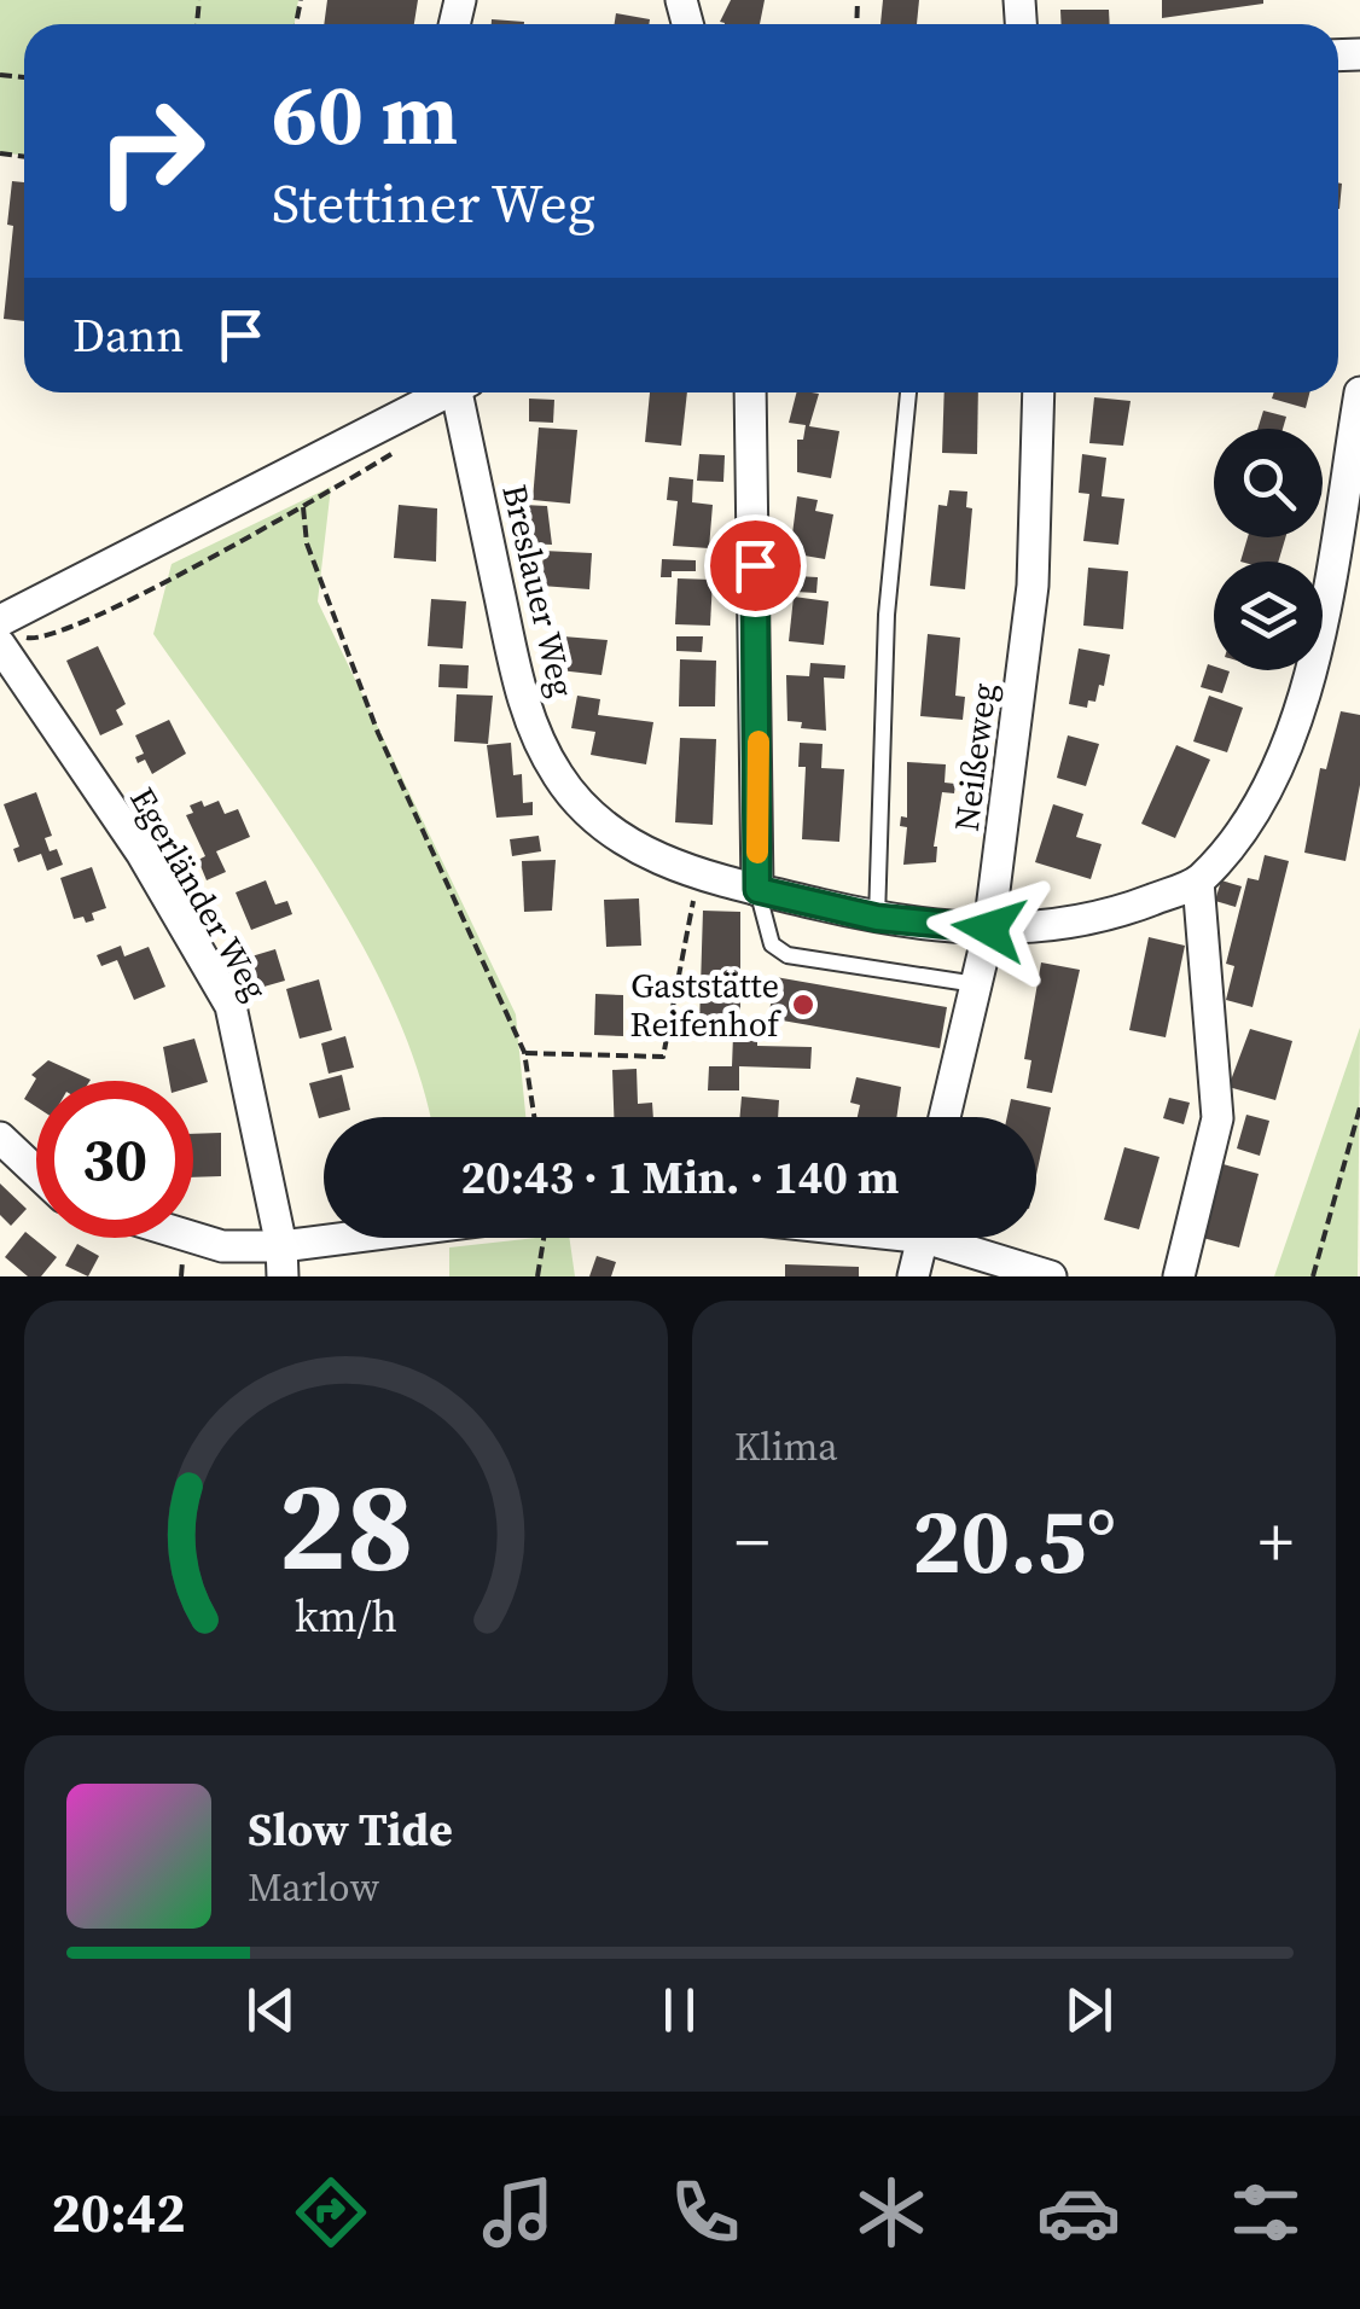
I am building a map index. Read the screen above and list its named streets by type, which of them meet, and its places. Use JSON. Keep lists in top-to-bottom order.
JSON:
{
  "streets": {
    "street": ["Breslauer Weg", "Neißeweg", "Egerländer Weg"]
  },
  "crossings": [
    ["Breslauer Weg", "Neißeweg"]
  ],
  "places": ["Gaststätte Reifenhof"],
  "page": {
    "turn": ["60 m", "Stettiner Weg"],
    "then": "Dann",
    "limit": "30",
    "trip": "20:43 · 1 Min. · 140 m",
    "tile": "Klima",
    "heat": ["−", "20.5°", "+"],
    "song": ["Slow Tide", "Marlow"],
    "tabs": "20:42",
    "gauge": ["28", "km/h"]
  }
}
